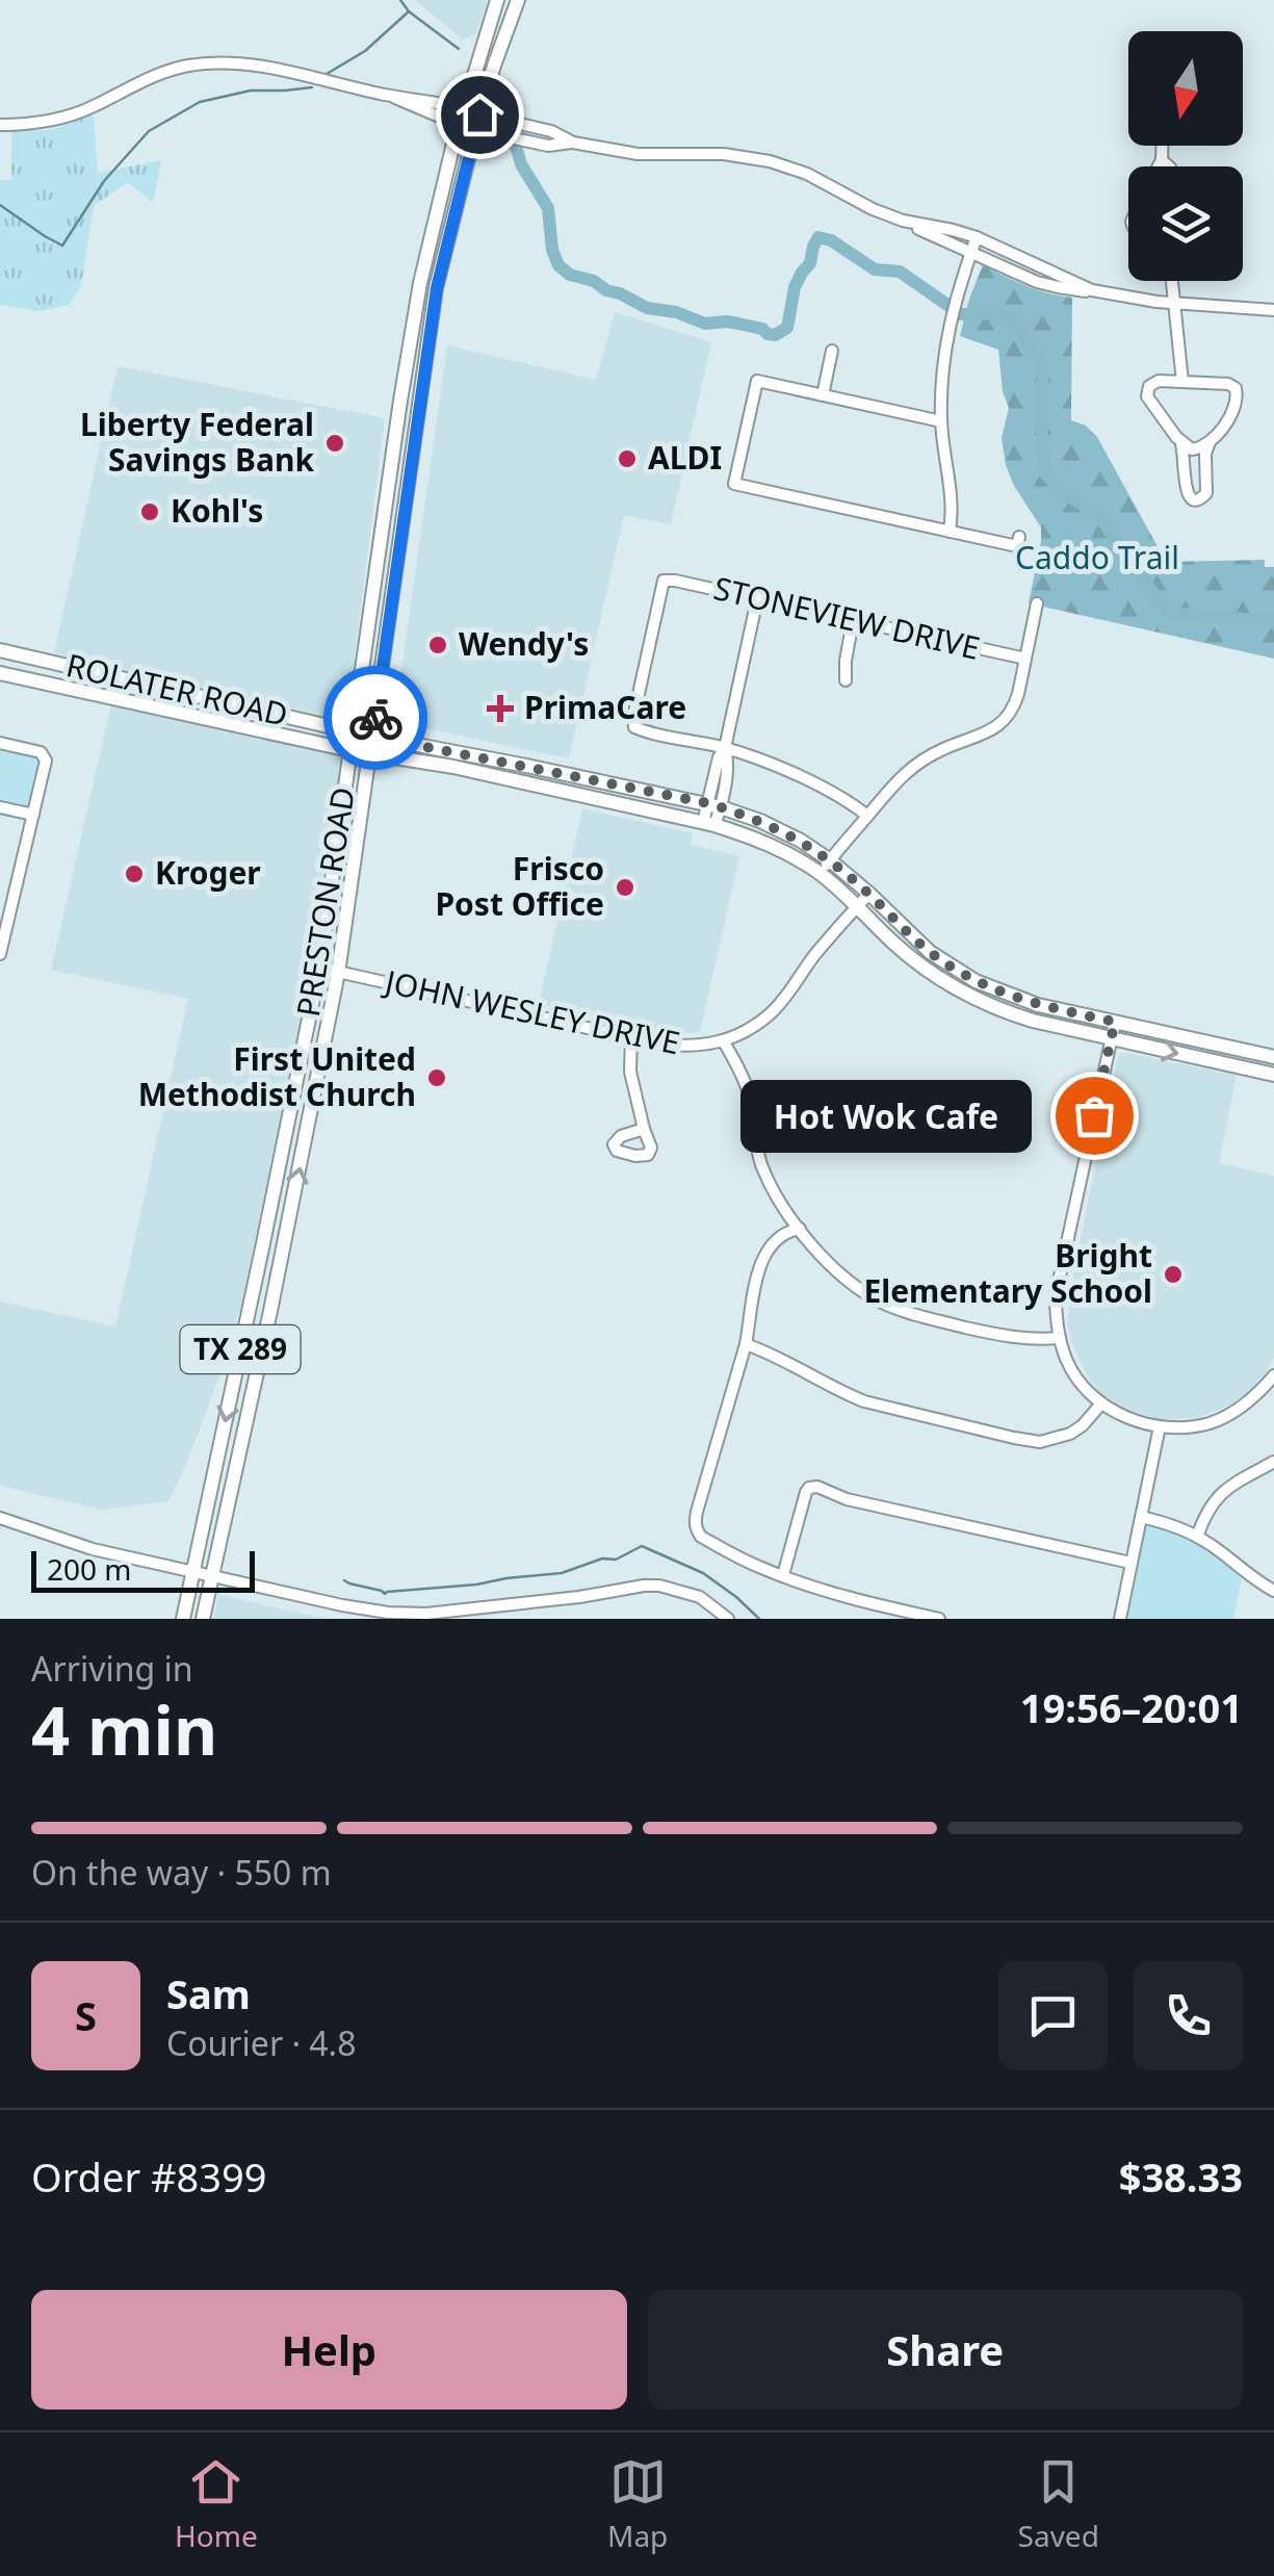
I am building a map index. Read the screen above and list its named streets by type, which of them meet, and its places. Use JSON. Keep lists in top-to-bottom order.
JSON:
{
  "streets": {
    "main road": ["ROLATER ROAD", "PRESTON ROAD", "TX 289"],
    "street": ["STONEVIEW DRIVE", "JOHN WESLEY DRIVE"]
  },
  "crossings": [
    ["ROLATER ROAD", "PRESTON ROAD"],
    ["ROLATER ROAD", "JOHN WESLEY DRIVE"],
    ["PRESTON ROAD", "JOHN WESLEY DRIVE"]
  ],
  "parks": ["Caddo Trail"],
  "places": {
    "other": [
      "Liberty Federal Savings Bank",
      "ALDI",
      "Kohl's",
      "Wendy's",
      "Kroger",
      "Frisco Post Office",
      "First United Methodist Church",
      "Hot Wok Cafe",
      "Bright Elementary School"
    ],
    "health": ["PrimaCare"]
  },
  "scale_bar": "200 m",
  "north": "bottom",
  "page": {
    "bubble": "Hot Wok Cafe",
    "scale": "200 m",
    "heading": ["4 min", "Arriving in", "19:56–20:01"],
    "panel": [
      "Sam",
      "Courier · 4.8",
      "Order #8399",
      "$38.33"
    ],
    "bar": "On the way · 550 m",
    "round": "S",
    "buttons": ["Help", "Share"],
    "tabs": ["Home", "Map", "Saved"]
  }
}
